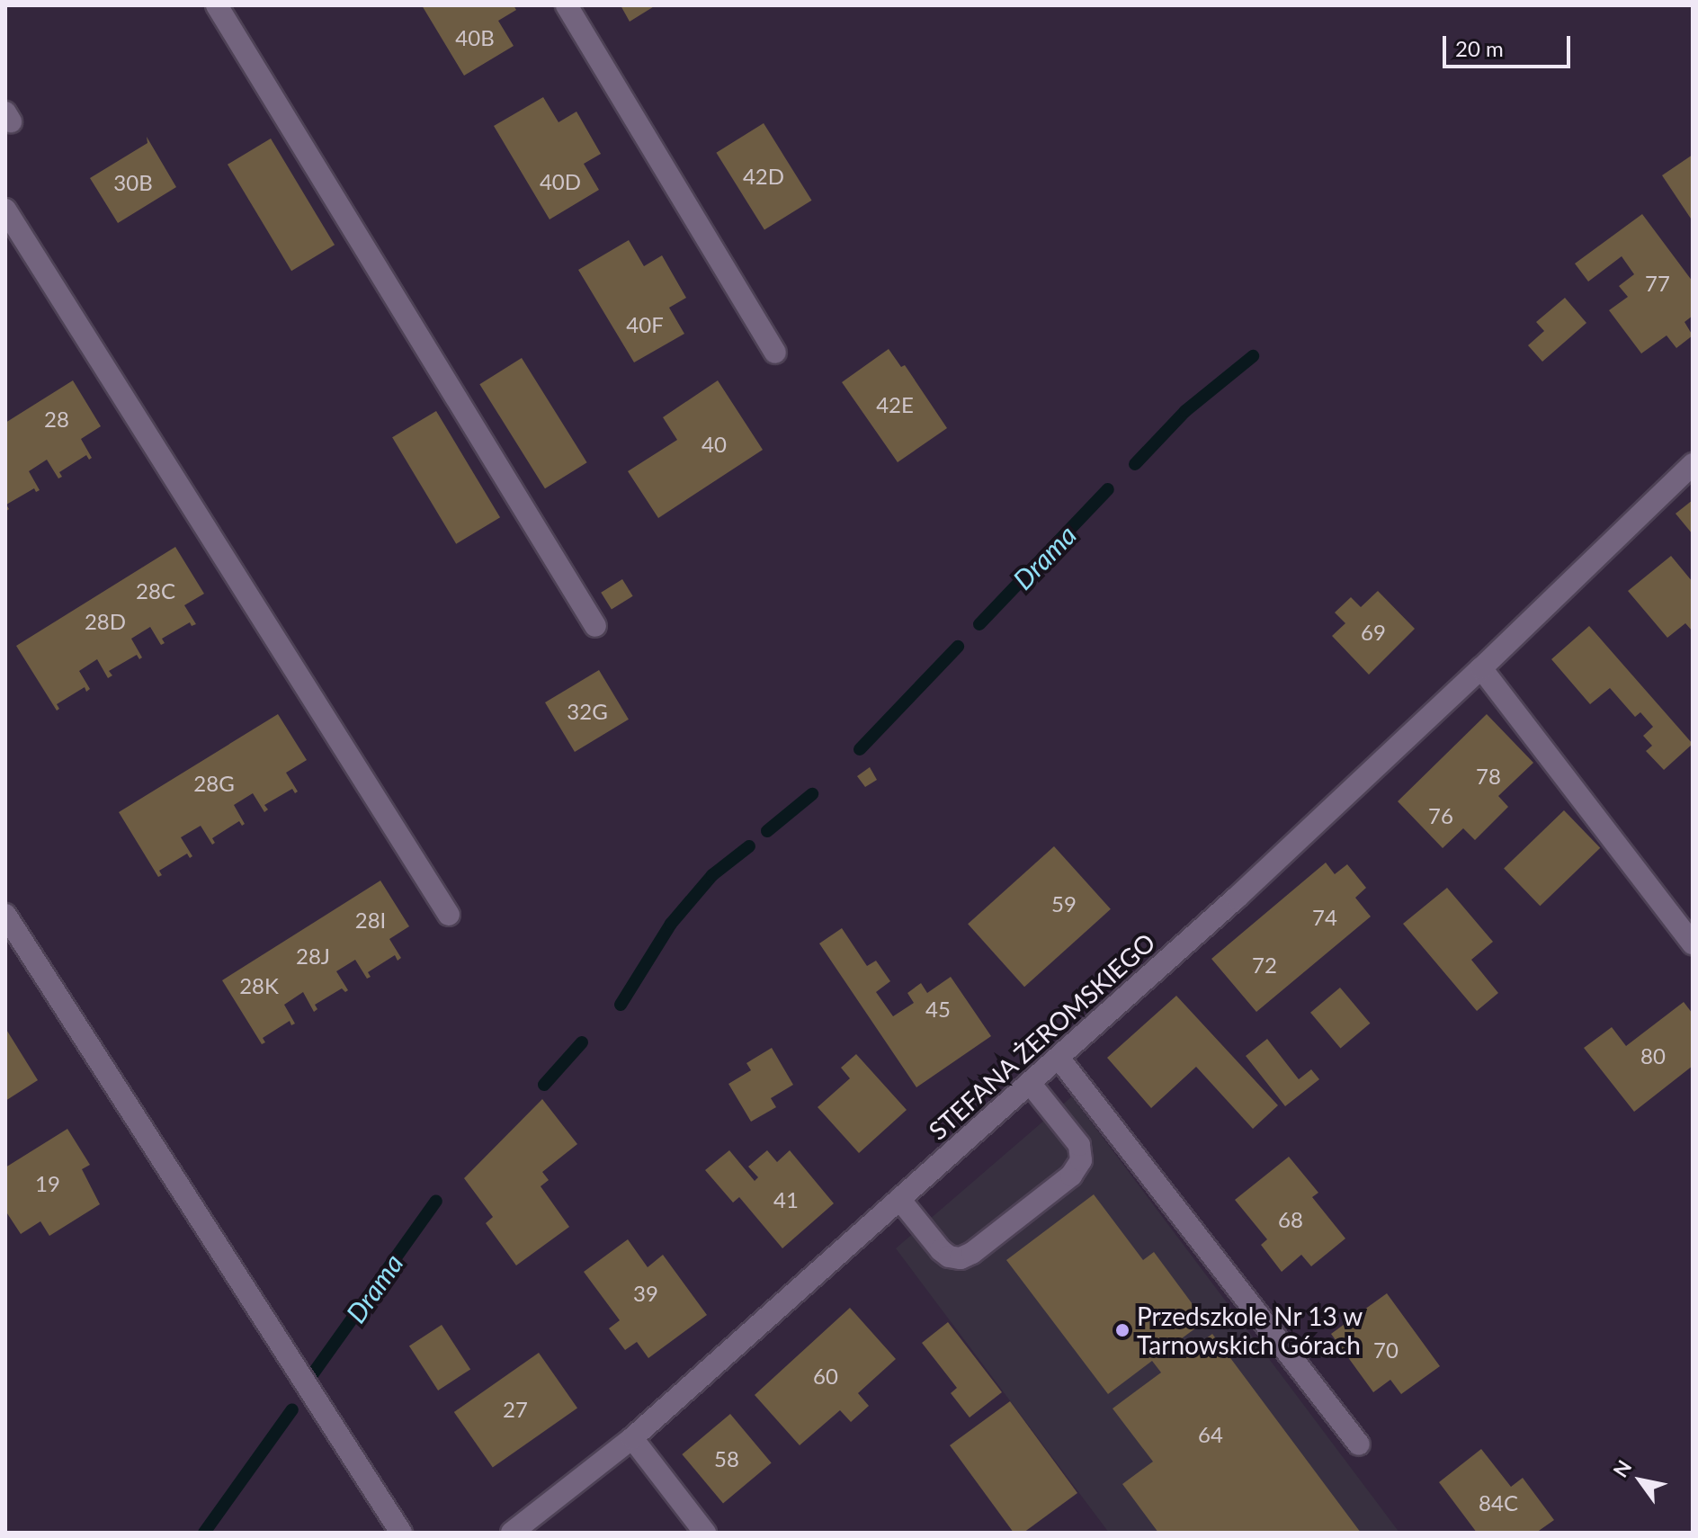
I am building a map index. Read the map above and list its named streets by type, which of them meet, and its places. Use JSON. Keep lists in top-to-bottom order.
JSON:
{
  "streets": {
    "street": ["STEFANA ŻEROMSKIEGO"]
  },
  "water": ["Drama"],
  "places": ["Przedszkole Nr 13 w Tarnowskich Górach"],
  "house_numbers": [
    "40B",
    "42D",
    "40D",
    "30B",
    "77",
    "40F",
    "42E",
    "28",
    "40",
    "28C",
    "28D",
    "69",
    "32G",
    "78",
    "28G",
    "76",
    "59",
    "74",
    "28I",
    "28J",
    "72",
    "28K",
    "45",
    "80",
    "19",
    "41",
    "68",
    "39",
    "70",
    "60",
    "27",
    "64",
    "58",
    "84C"
  ],
  "scale_bar": "20 m",
  "north": "top left"
}
